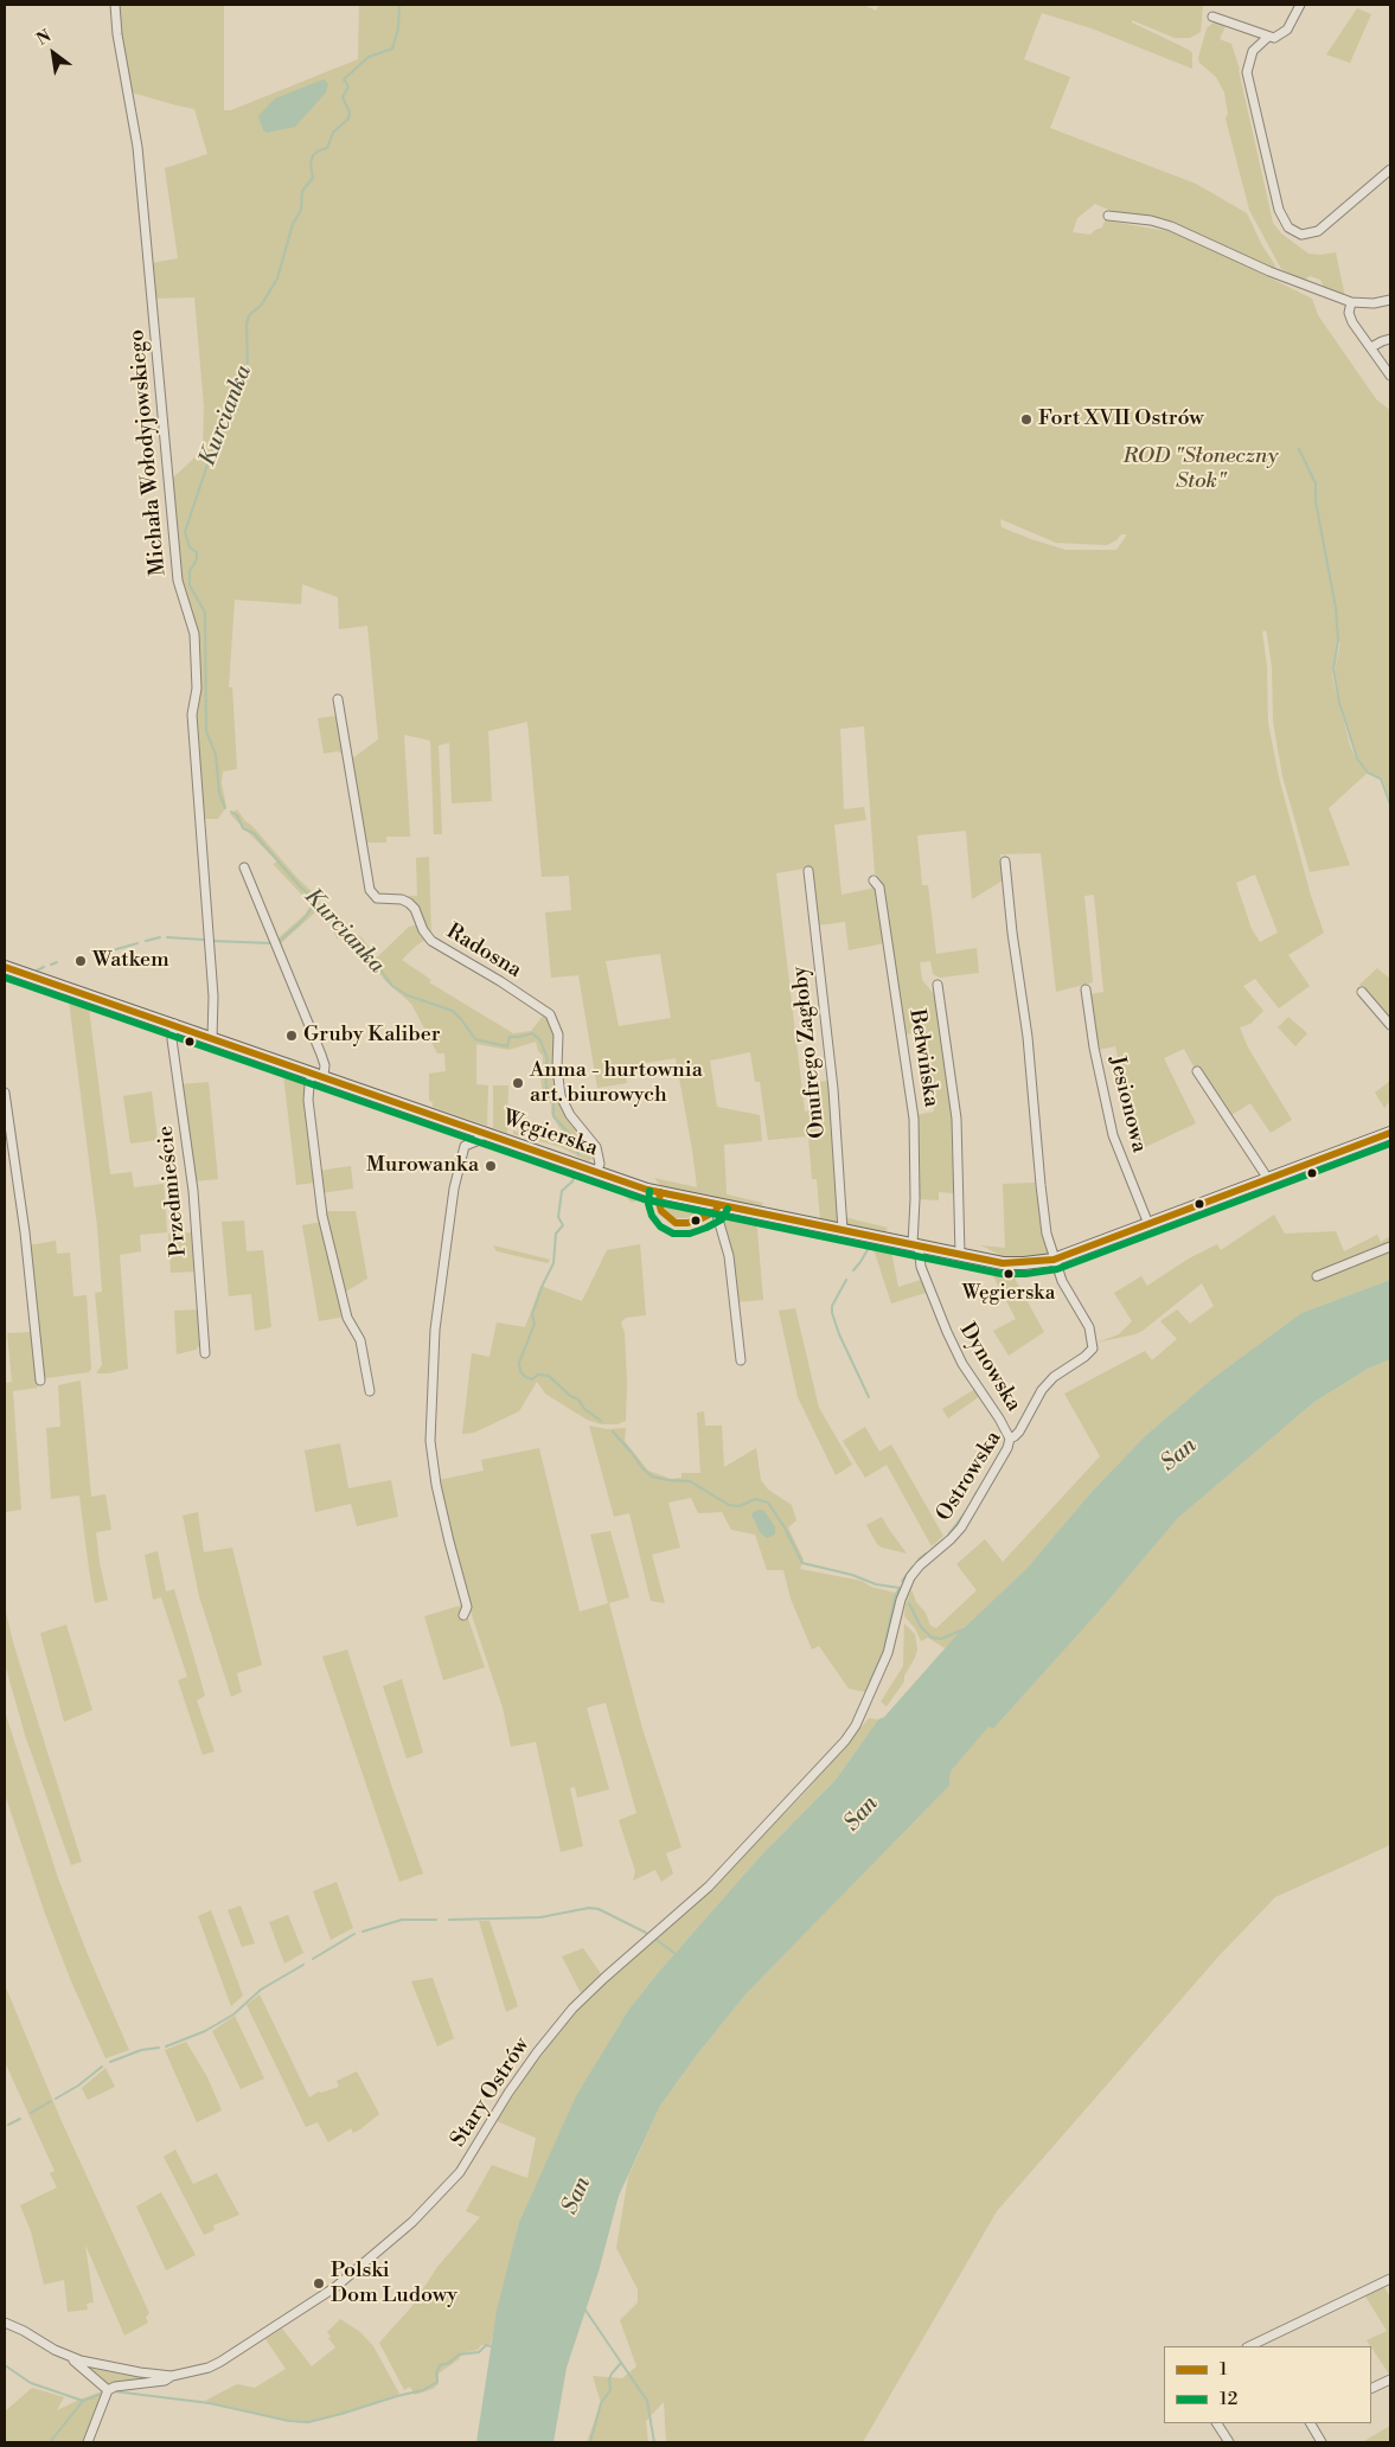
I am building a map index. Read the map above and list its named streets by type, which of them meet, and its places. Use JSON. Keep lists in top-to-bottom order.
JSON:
{
  "streets": {
    "main road": ["Węgierska"],
    "street": [
      "Michała Wołodyjowskiego",
      "Radosna",
      "Onufrego Zagłoby",
      "Bełwińska",
      "Jesionowa",
      "Przedmieście",
      "Dynowska",
      "Ostrowska",
      "Stary Ostrów"
    ]
  },
  "crossings": [
    ["Michała Wołodyjowskiego", "Węgierska"],
    ["Radosna", "Węgierska"],
    ["Onufrego Zagłoby", "Węgierska"],
    ["Bełwińska", "Węgierska"],
    ["Bełwińska", "Dynowska"],
    ["Jesionowa", "Węgierska"],
    ["Węgierska", "Przedmieście"],
    ["Węgierska", "Dynowska"],
    ["Węgierska", "Ostrowska"],
    ["Dynowska", "Ostrowska"],
    ["Ostrowska", "Stary Ostrów"]
  ],
  "water": ["Kurcianka", "San"],
  "parks": ["ROD \"Słoneczny Stok\""],
  "places": [
    "Fort XVII Ostrów",
    "Watkem",
    "Gruby Kaliber",
    "Anma - hurtownia art. biurowych",
    "Murowanka",
    "Węgierska",
    "Polski Dom Ludowy"
  ],
  "lines": ["transit line 1", "transit line 12"],
  "legend": ["1", "12"],
  "north": "top left"
}
